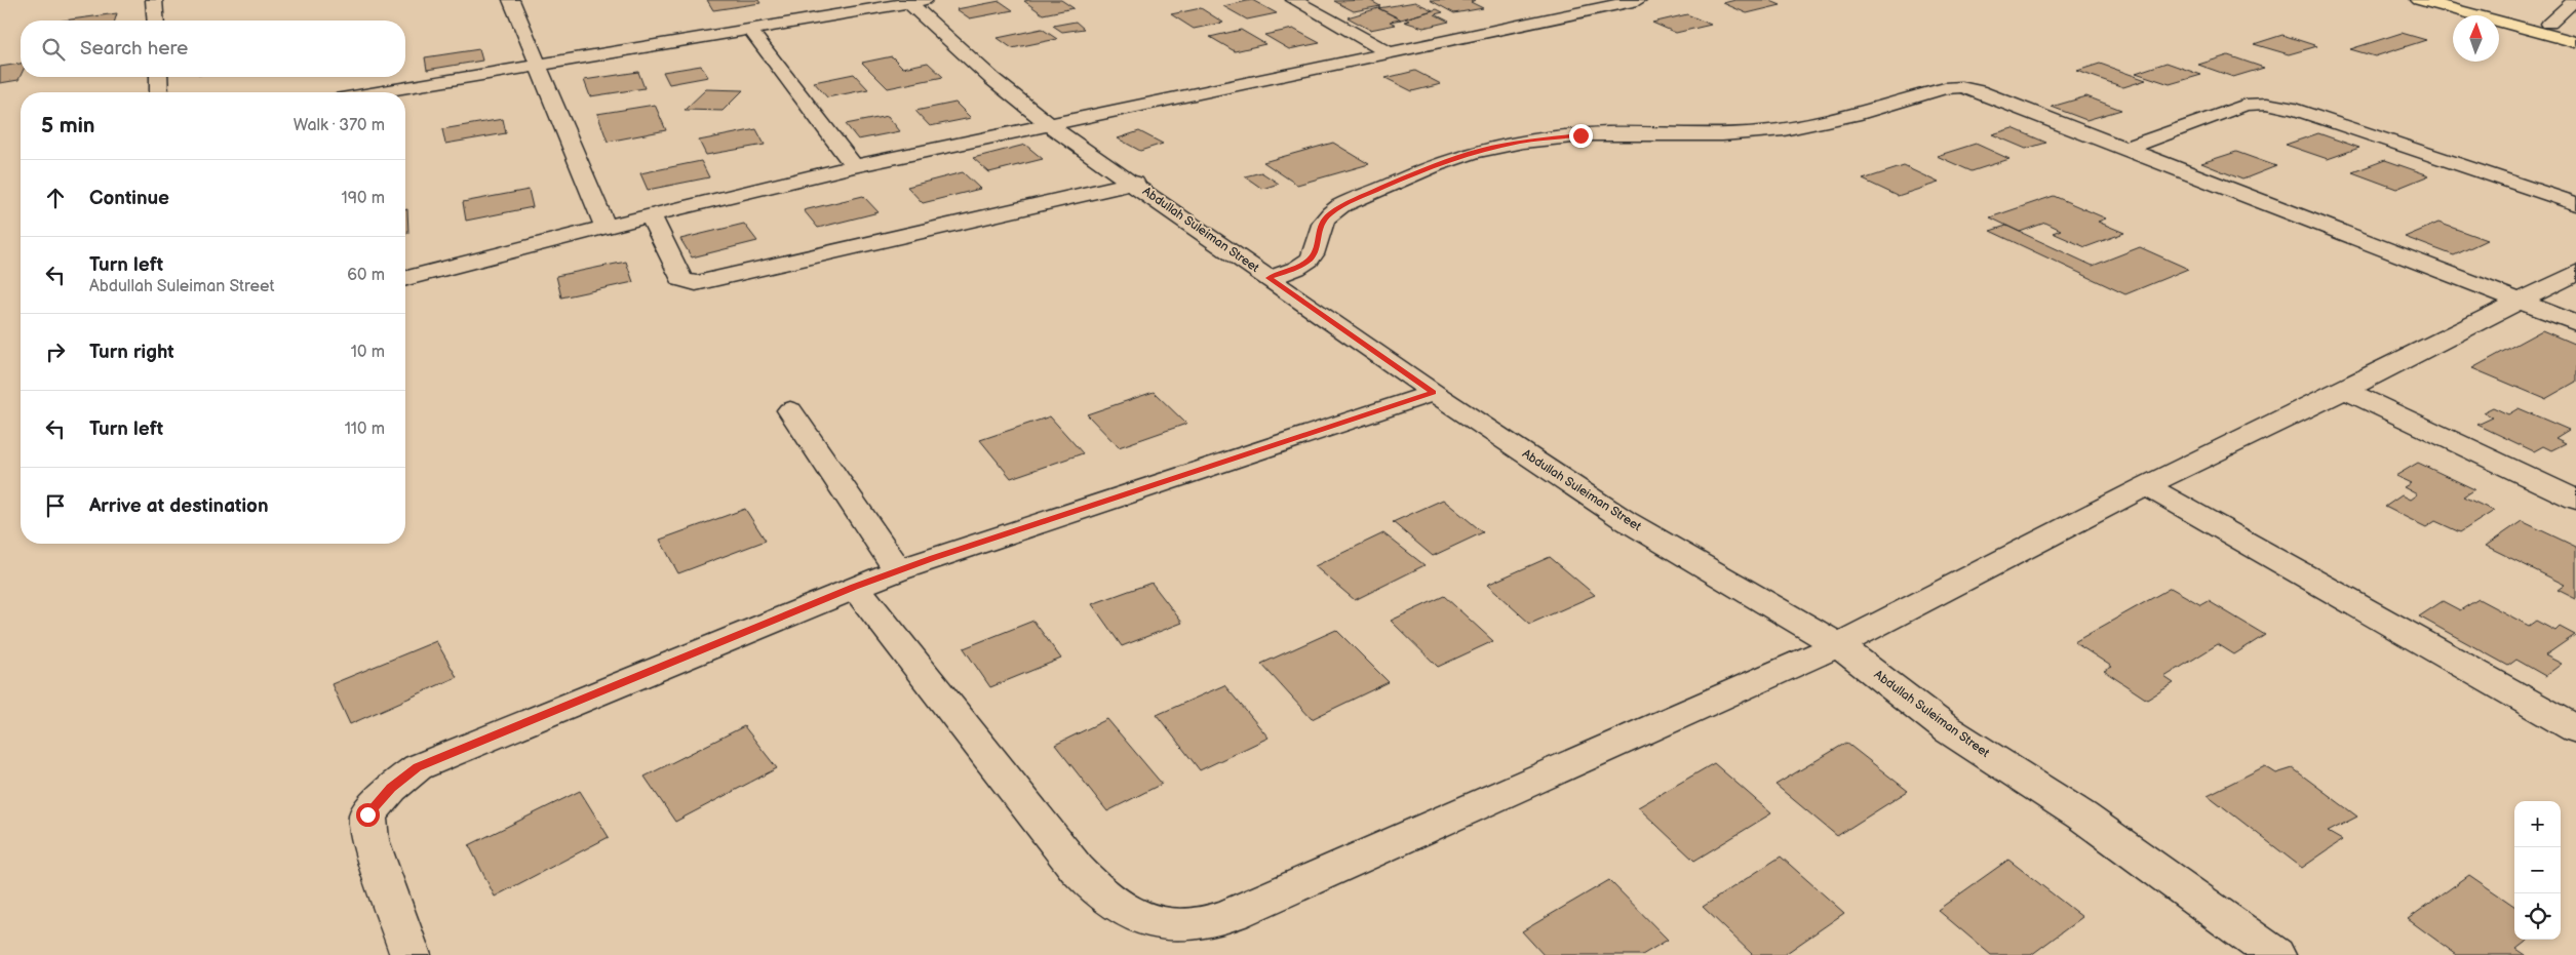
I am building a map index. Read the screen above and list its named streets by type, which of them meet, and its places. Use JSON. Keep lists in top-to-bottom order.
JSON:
{
  "streets": {
    "street": ["Abdullah Suleiman Street"]
  },
  "north": "top",
  "page": {
    "search": "Search here",
    "heading": ["5 min", "Walk · 370 m"],
    "list": [
      ["Continue", "190 m"],
      ["Turn left", "Abdullah Suleiman Street", "60 m"],
      ["Turn right", "10 m"],
      ["Turn left", "110 m"],
      "Arrive at destination"
    ],
    "map_buttons": ["+", "−"]
  }
}
